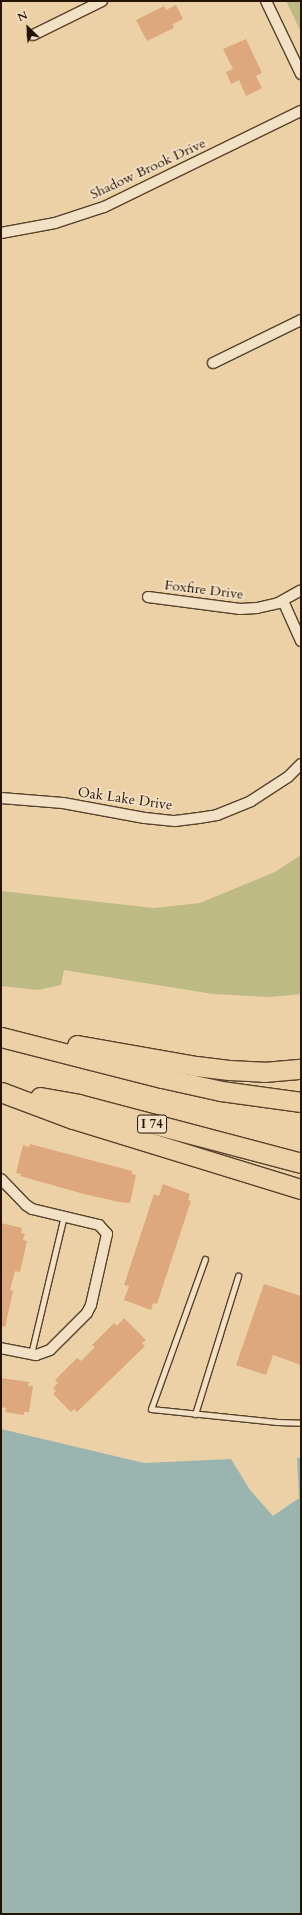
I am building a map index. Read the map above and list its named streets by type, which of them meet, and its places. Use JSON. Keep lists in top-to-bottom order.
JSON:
{
  "streets": {
    "highway": ["I 74"],
    "street": ["Shadow Brook Drive", "Foxfire Drive", "Oak Lake Drive"]
  },
  "north": "top left"
}
